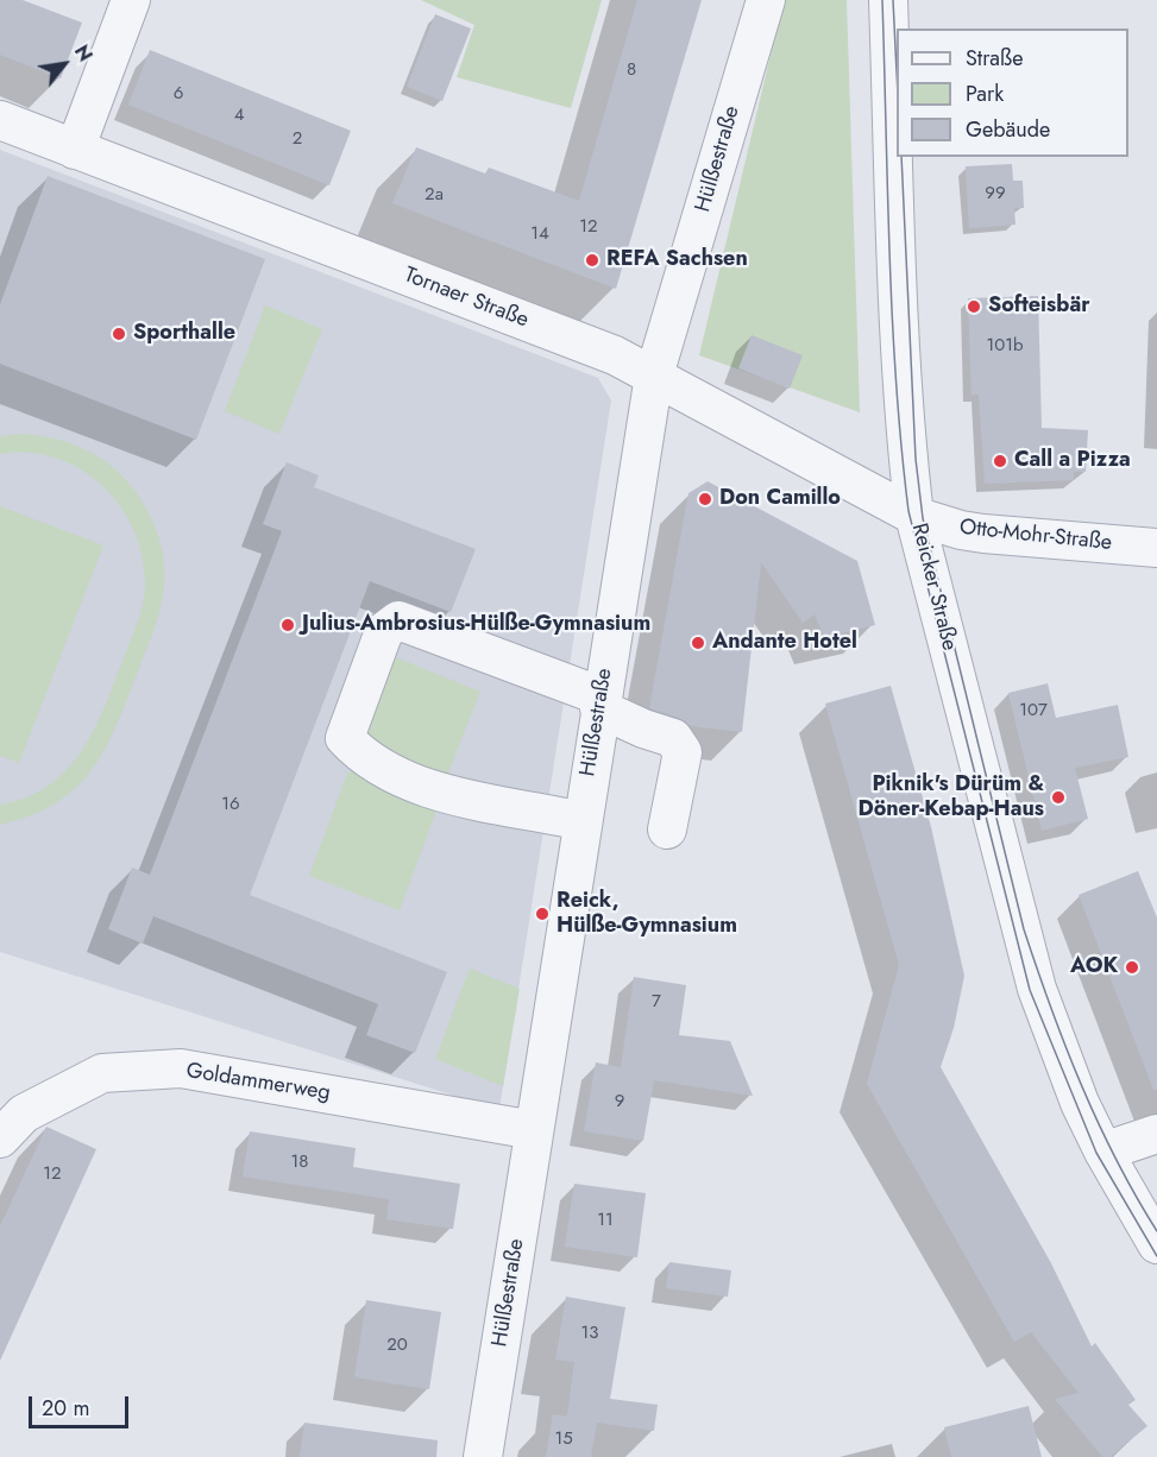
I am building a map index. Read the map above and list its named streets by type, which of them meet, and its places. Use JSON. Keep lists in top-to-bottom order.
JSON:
{
  "streets": {
    "street": [
      "Hülßestraße",
      "Tornaer Straße",
      "Otto-Mohr-Straße",
      "Reicker Straße",
      "Goldammerweg"
    ]
  },
  "crossings": [
    ["Hülßestraße", "Tornaer Straße"],
    ["Hülßestraße", "Goldammerweg"],
    ["Tornaer Straße", "Otto-Mohr-Straße"],
    ["Tornaer Straße", "Reicker Straße"],
    ["Otto-Mohr-Straße", "Reicker Straße"]
  ],
  "places": [
    "REFA Sachsen",
    "Softeisbär",
    "Sporthalle",
    "Call a Pizza",
    "Don Camillo",
    "Julius-Ambrosius-Hülße-Gymnasium",
    "Andante Hotel",
    "Piknik's Dürüm & Döner-Kebap-Haus",
    "Reick, Hülße-Gymnasium",
    "AOK"
  ],
  "house_numbers": [
    "8",
    "6",
    "4",
    "2",
    "99",
    "2a",
    "12",
    "14",
    "101b",
    "107",
    "16",
    "7",
    "9",
    "18",
    "12",
    "11",
    "13",
    "20",
    "15"
  ],
  "legend": ["Straße", "Park", "Gebäude"],
  "scale_bar": "20 m",
  "north": "top right"
}
